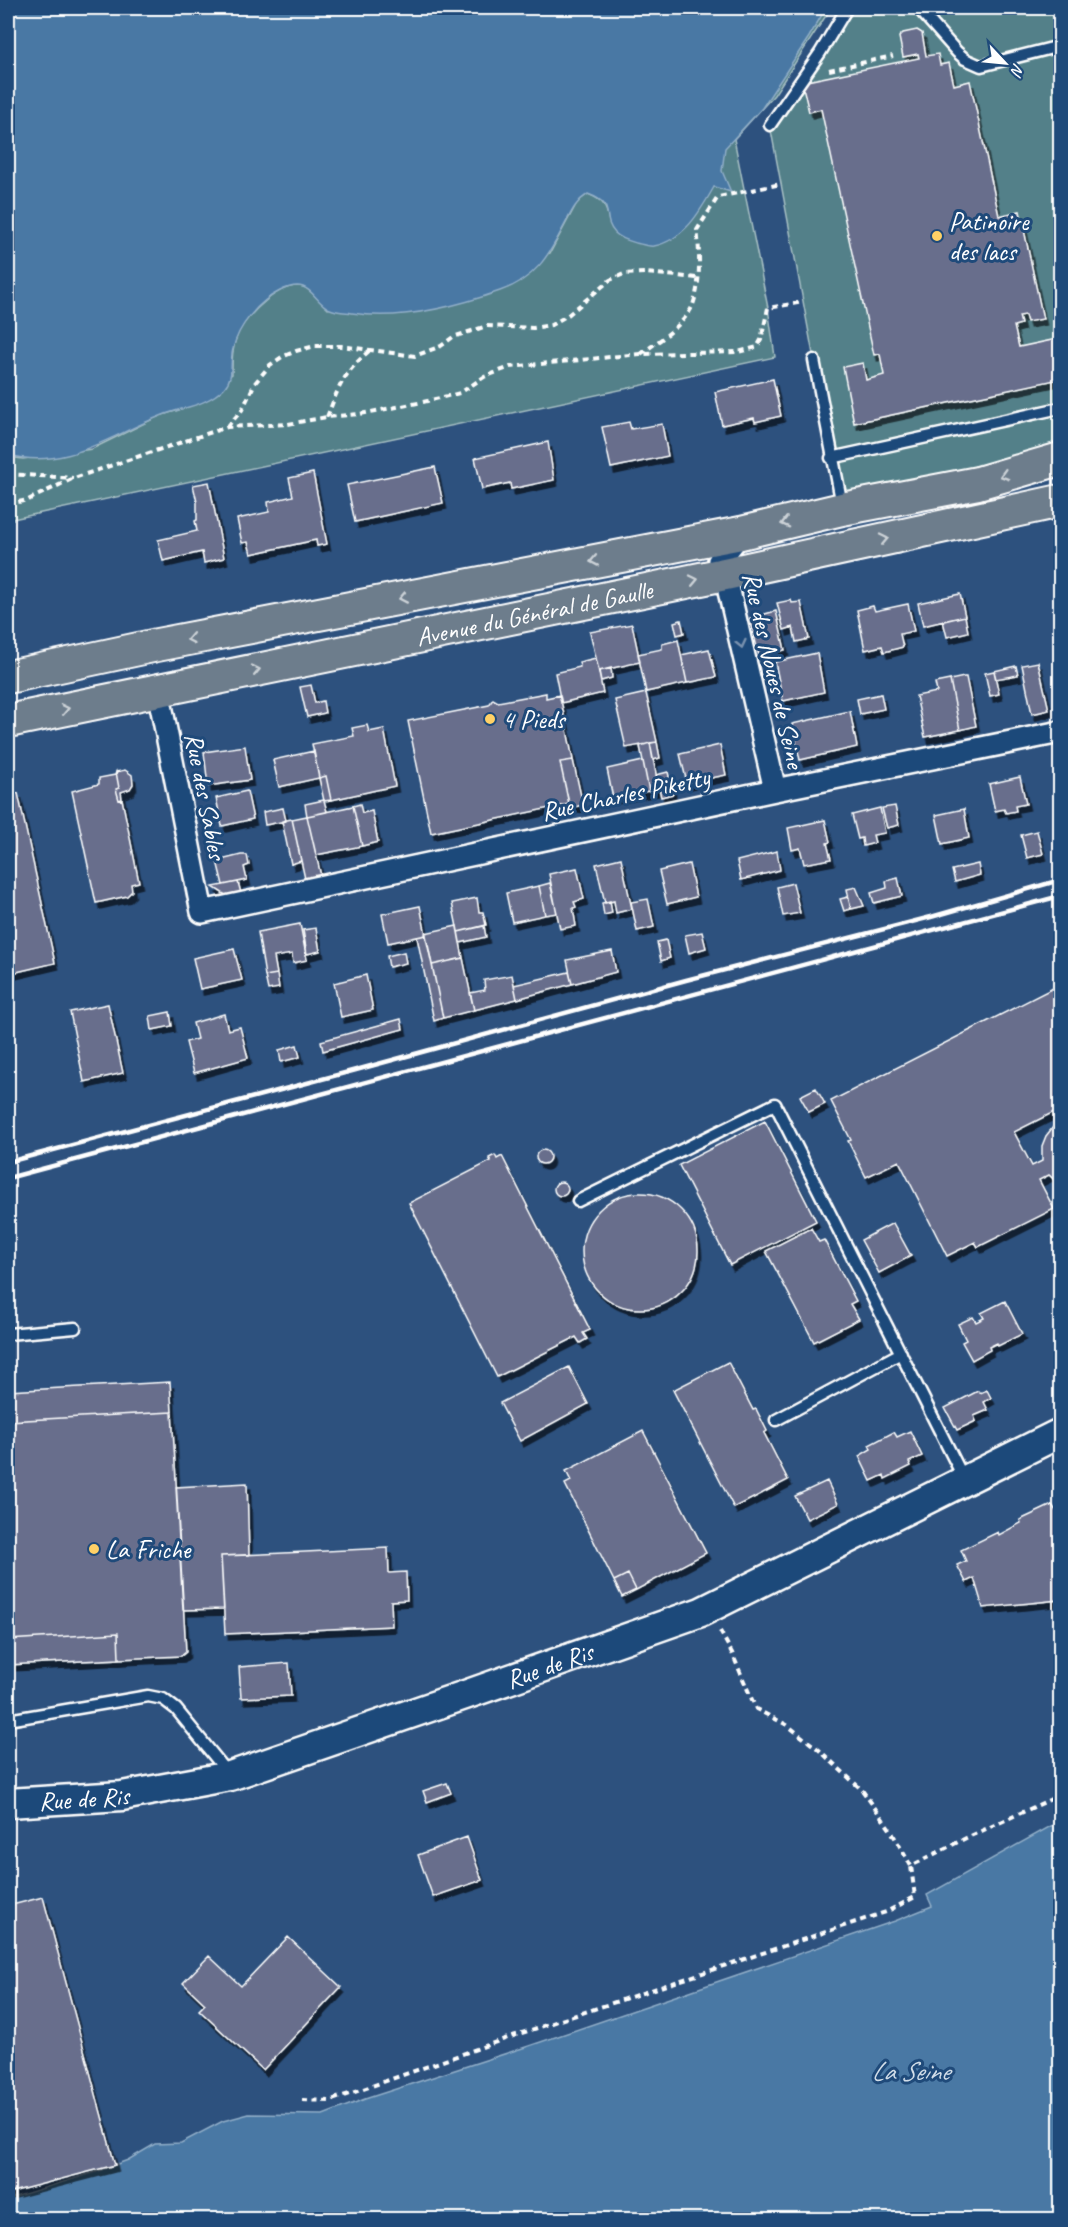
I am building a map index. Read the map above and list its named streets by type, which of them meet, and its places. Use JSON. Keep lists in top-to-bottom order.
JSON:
{
  "streets": {
    "main road": ["Avenue du Général de Gaulle", "Rue de Ris"],
    "street": ["Rue des Noues de Seine", "Rue Charles Piketty", "Rue des Sables"]
  },
  "crossings": [
    ["Avenue du Général de Gaulle", "Rue des Noues de Seine"],
    ["Avenue du Général de Gaulle", "Rue des Sables"],
    ["Rue des Noues de Seine", "Rue Charles Piketty"],
    ["Rue Charles Piketty", "Rue des Sables"]
  ],
  "one_way": ["Rue des Noues de Seine"],
  "water": ["La Seine"],
  "places": ["Patinoire des lacs", "4 Pieds", "La Friche"],
  "north": "bottom right"
}
